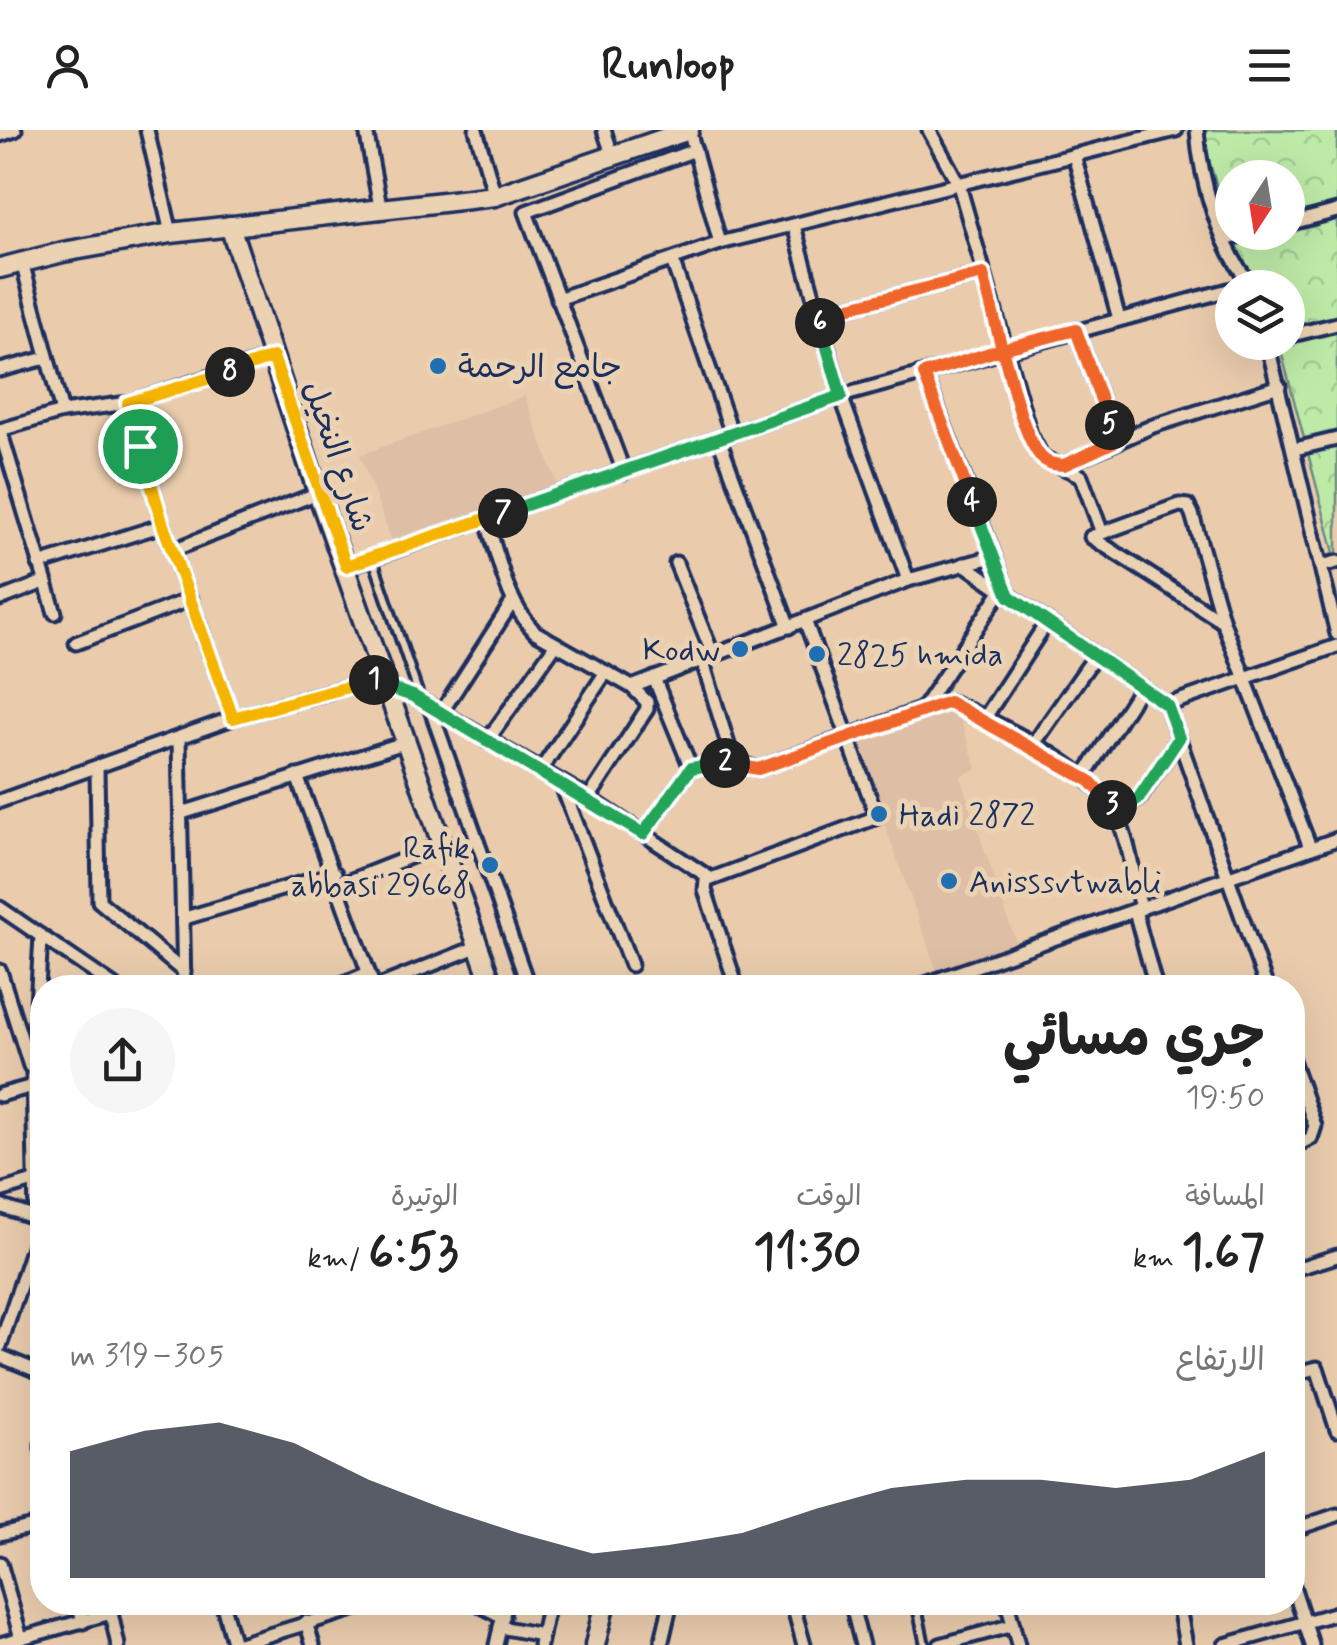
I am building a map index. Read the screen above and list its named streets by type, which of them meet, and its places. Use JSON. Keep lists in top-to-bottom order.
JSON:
{
  "streets": {
    "main road": ["شارع النخيل"]
  },
  "places": [
    "جامع الرحمة",
    "Kodw",
    "2825 hmida",
    "Hadi 2872",
    "Rafik abbasi 29668",
    "Anisssvtwabli"
  ],
  "north": "bottom",
  "page": {
    "header": "Runloop",
    "pins": [
      "6",
      "8",
      "5",
      "4",
      "7",
      "1",
      "2",
      "3"
    ],
    "heading": ["جري مسائي", "19:50"],
    "stats": [
      ["المسافة", "1.67 km"],
      ["الوقت", "11:30"],
      ["الوتيرة", "6:53 /km"]
    ],
    "chart": ["الارتفاع", "305–319 m"]
  }
}
